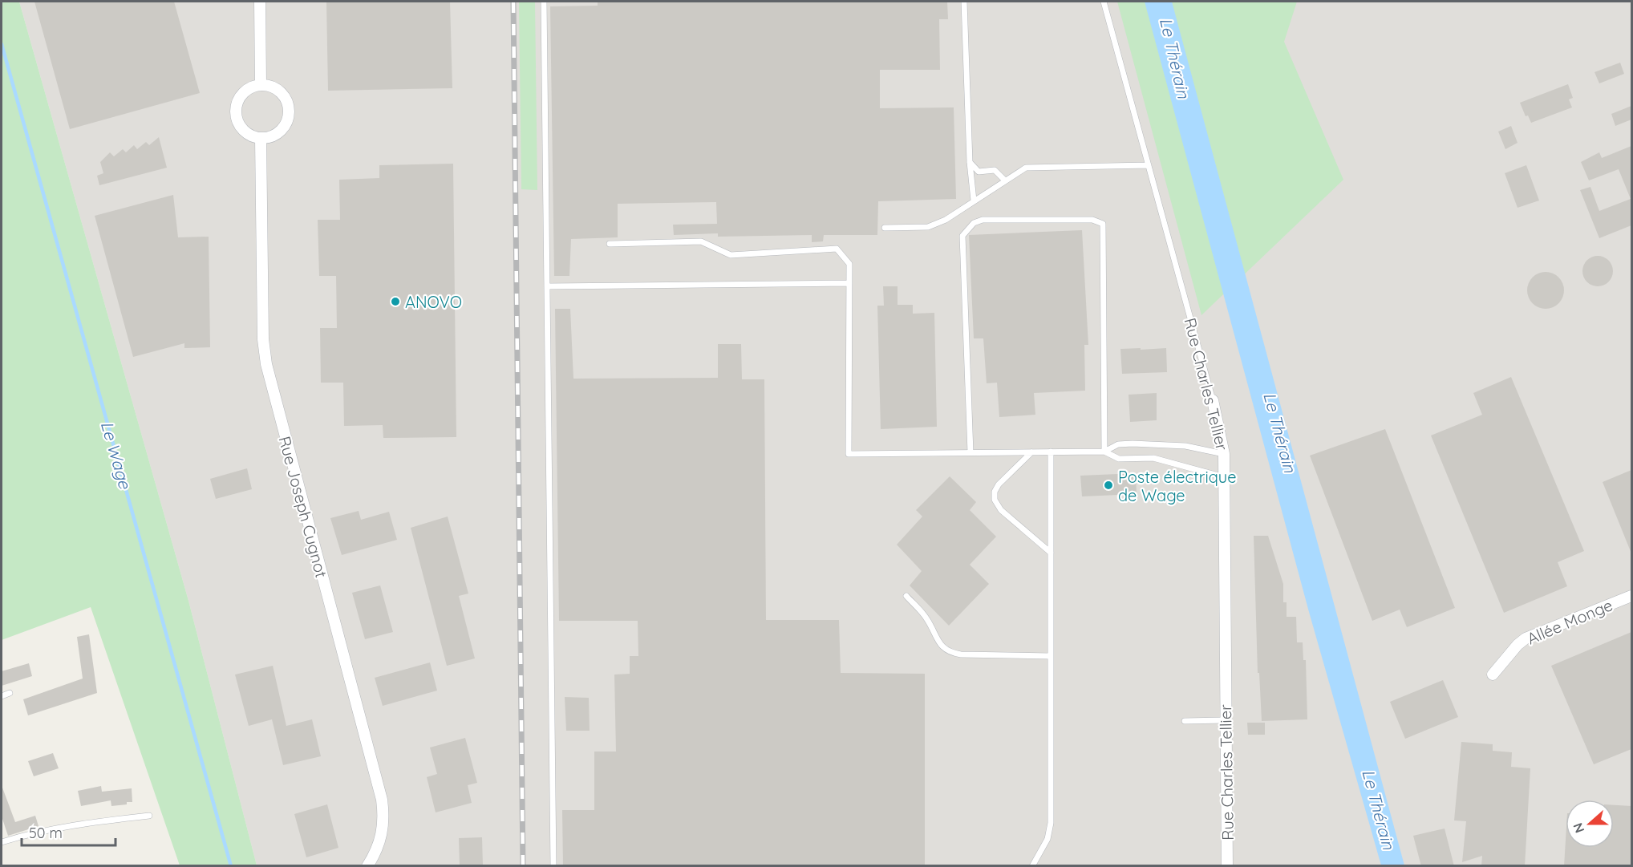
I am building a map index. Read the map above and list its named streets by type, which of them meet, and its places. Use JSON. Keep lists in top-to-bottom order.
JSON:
{
  "streets": {
    "street": ["Rue Charles Tellier", "Rue Joseph Cugnot", "Allée Monge"]
  },
  "water": ["Le Thérain", "Le Wage"],
  "places": ["ANOVO", "Poste électrique de Wage"],
  "scale_bar": "50 m",
  "north": "left"
}
